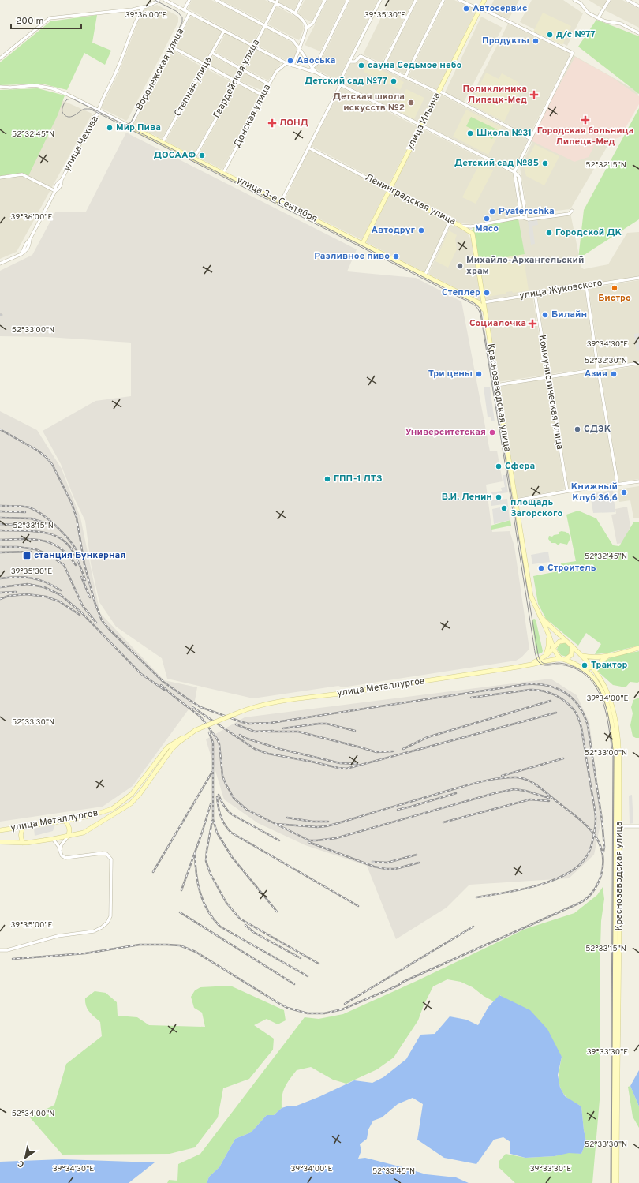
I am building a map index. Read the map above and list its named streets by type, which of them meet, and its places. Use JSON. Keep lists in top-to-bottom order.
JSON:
{
  "streets": {
    "main road": [
      "улица Ильича",
      "улица 3-е Сентября",
      "Ленинградская улица",
      "Краснозаводская улица",
      "улица Металлургов"
    ],
    "street": [
      "Воронежская улица",
      "Гвардейская улица",
      "Степная улица",
      "Донская улица",
      "улица Чехова",
      "улица Жуковского",
      "Коммунистическая улица"
    ]
  },
  "crossings": [
    ["Воронежская улица", "улица 3-е Сентября"],
    ["Гвардейская улица", "улица 3-е Сентября"],
    ["Степная улица", "улица 3-е Сентября"],
    ["Донская улица", "улица 3-е Сентября"],
    ["улица Ильича", "улица 3-е Сентября"],
    ["улица Ильича", "Ленинградская улица"],
    ["улица Чехова", "улица 3-е Сентября"],
    ["улица 3-е Сентября", "Краснозаводская улица"],
    ["Ленинградская улица", "Краснозаводская улица"],
    ["улица Жуковского", "Коммунистическая улица"],
    ["улица Жуковского", "Краснозаводская улица"]
  ],
  "places": {
    "other": [
      "Автосервис",
      "д/с №77",
      "Продукты",
      "Авоська",
      "сауна Седьмое небо",
      "Детский сад №77",
      "Детская школа искусств №2",
      "Мир Пива",
      "Школа №31",
      "ДОСААФ",
      "Детский сад №85",
      "Pyaterochka",
      "Мясо",
      "Автодруг",
      "Городской ДК",
      "Разливное пиво",
      "Михайло-Архангельский храм",
      "Бистро",
      "Степлер",
      "Билайн",
      "Три цены",
      "Азия",
      "СДЭК",
      "Университетская",
      "Сфера",
      "ГПП-1 ЛТЗ",
      "Книжный Клуб 36,6",
      "В.И. Ленин",
      "площадь Загорского",
      "Строитель",
      "Трактор"
    ],
    "health": [
      "Поликлиника Липецк-Мед",
      "Городская больница Липецк-Мед",
      "ЛОНД",
      "Социалочка"
    ],
    "transit": ["станция Бункерная"]
  },
  "scale_bar": "200 m",
  "north": "bottom left",
  "coordinates": [
    "39°36'00\"E",
    "39°35'30\"E",
    "52°32'45\"N",
    "52°32'15\"N",
    "52°33'00\"N",
    "39°34'30\"E",
    "52°32'30\"N",
    "52°33'15\"N",
    "39°34'00\"E",
    "52°33'30\"N",
    "39°35'00\"E",
    "39°33'30\"E",
    "52°34'00\"N",
    "52°33'45\"N"
  ]
}
